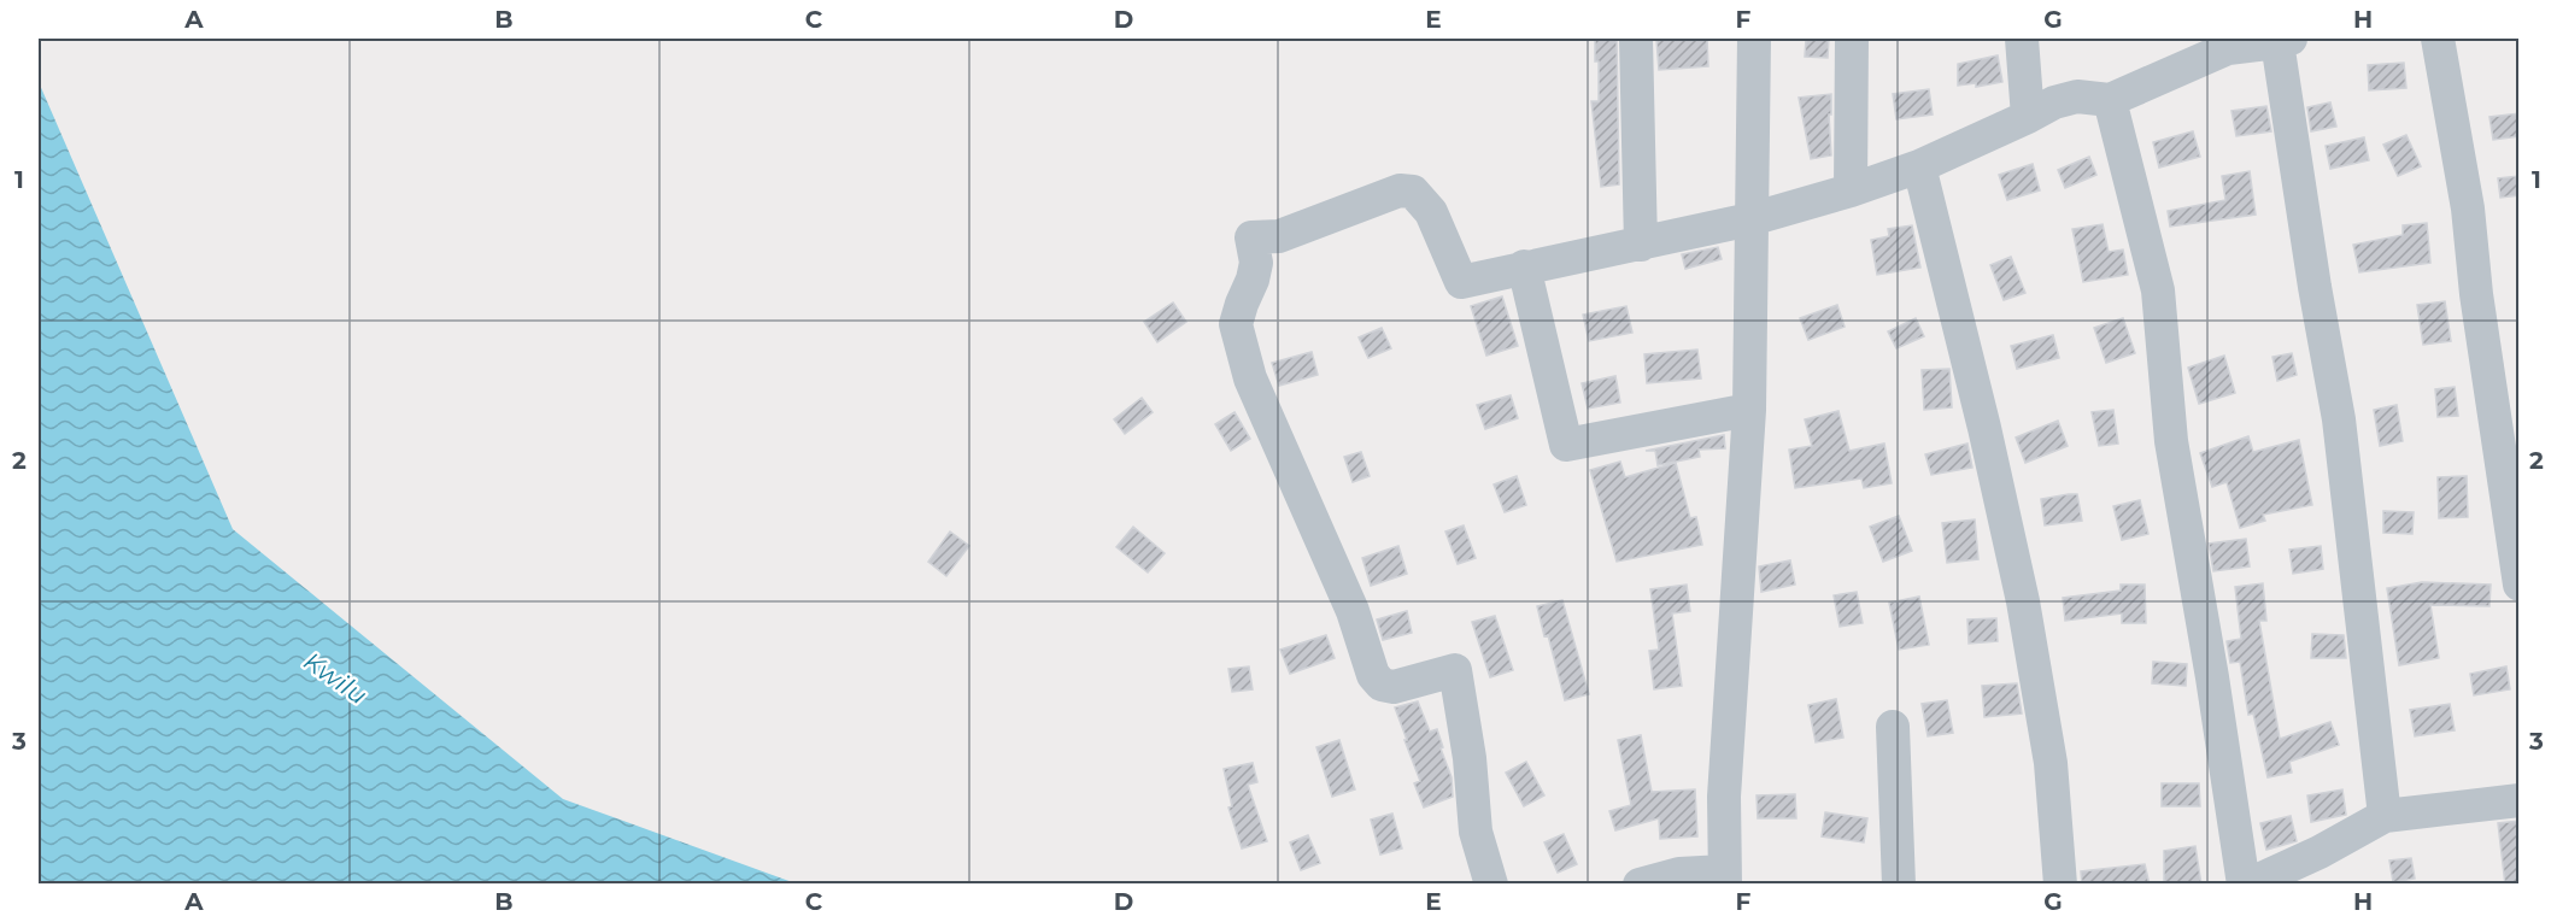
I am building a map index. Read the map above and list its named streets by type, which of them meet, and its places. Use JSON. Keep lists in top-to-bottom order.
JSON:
{
  "water": ["Kwilu"],
  "grid": {
    "columns": [
      "A",
      "B",
      "C",
      "D",
      "E",
      "F",
      "G",
      "H"
    ],
    "rows": ["1", "2", "3"]
  }
}
